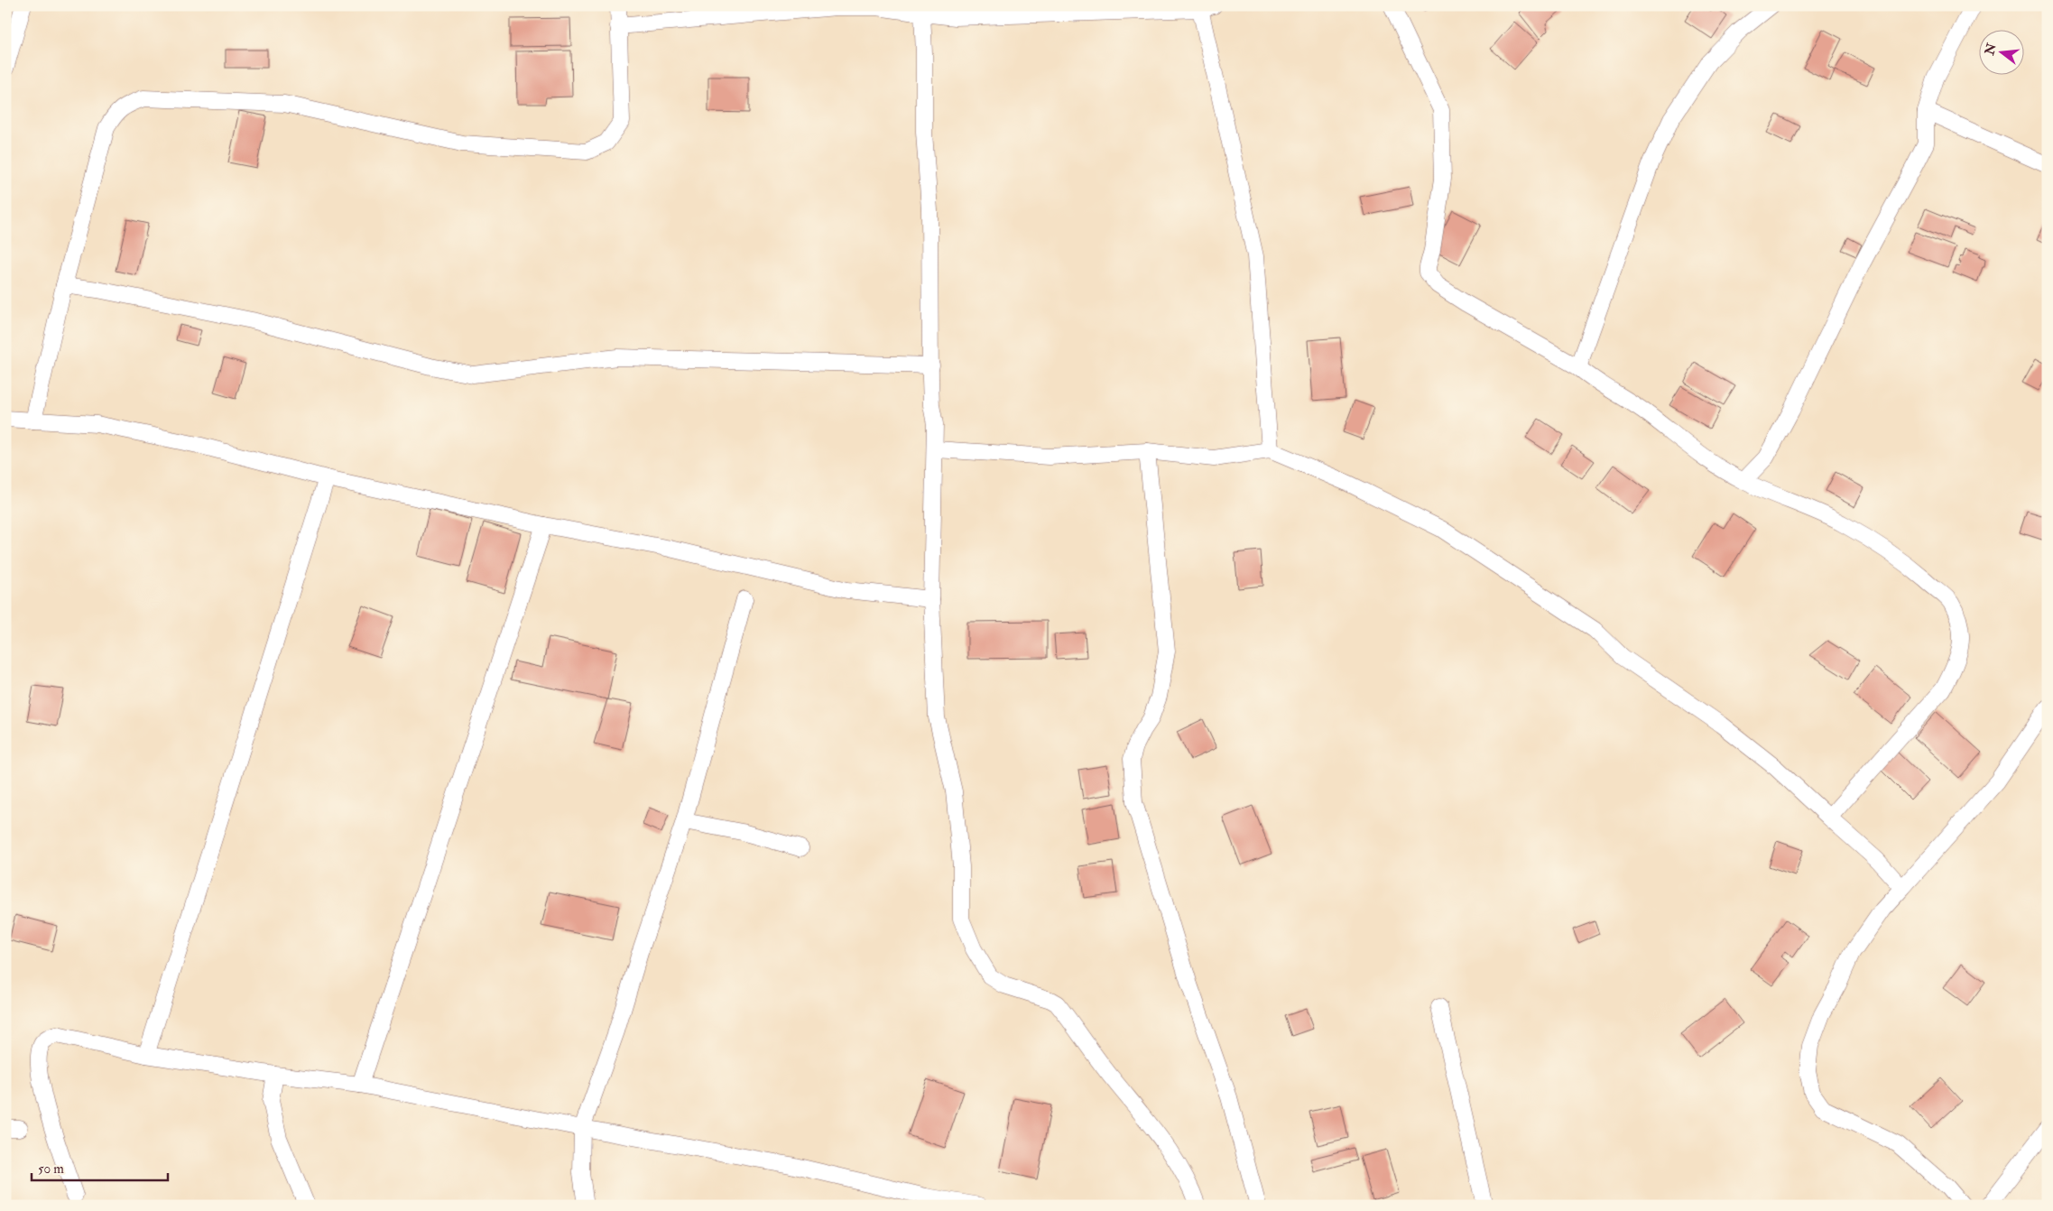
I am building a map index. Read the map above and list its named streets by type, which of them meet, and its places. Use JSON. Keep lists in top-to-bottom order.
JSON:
{
  "scale_bar": "50 m",
  "north": "left"
}
